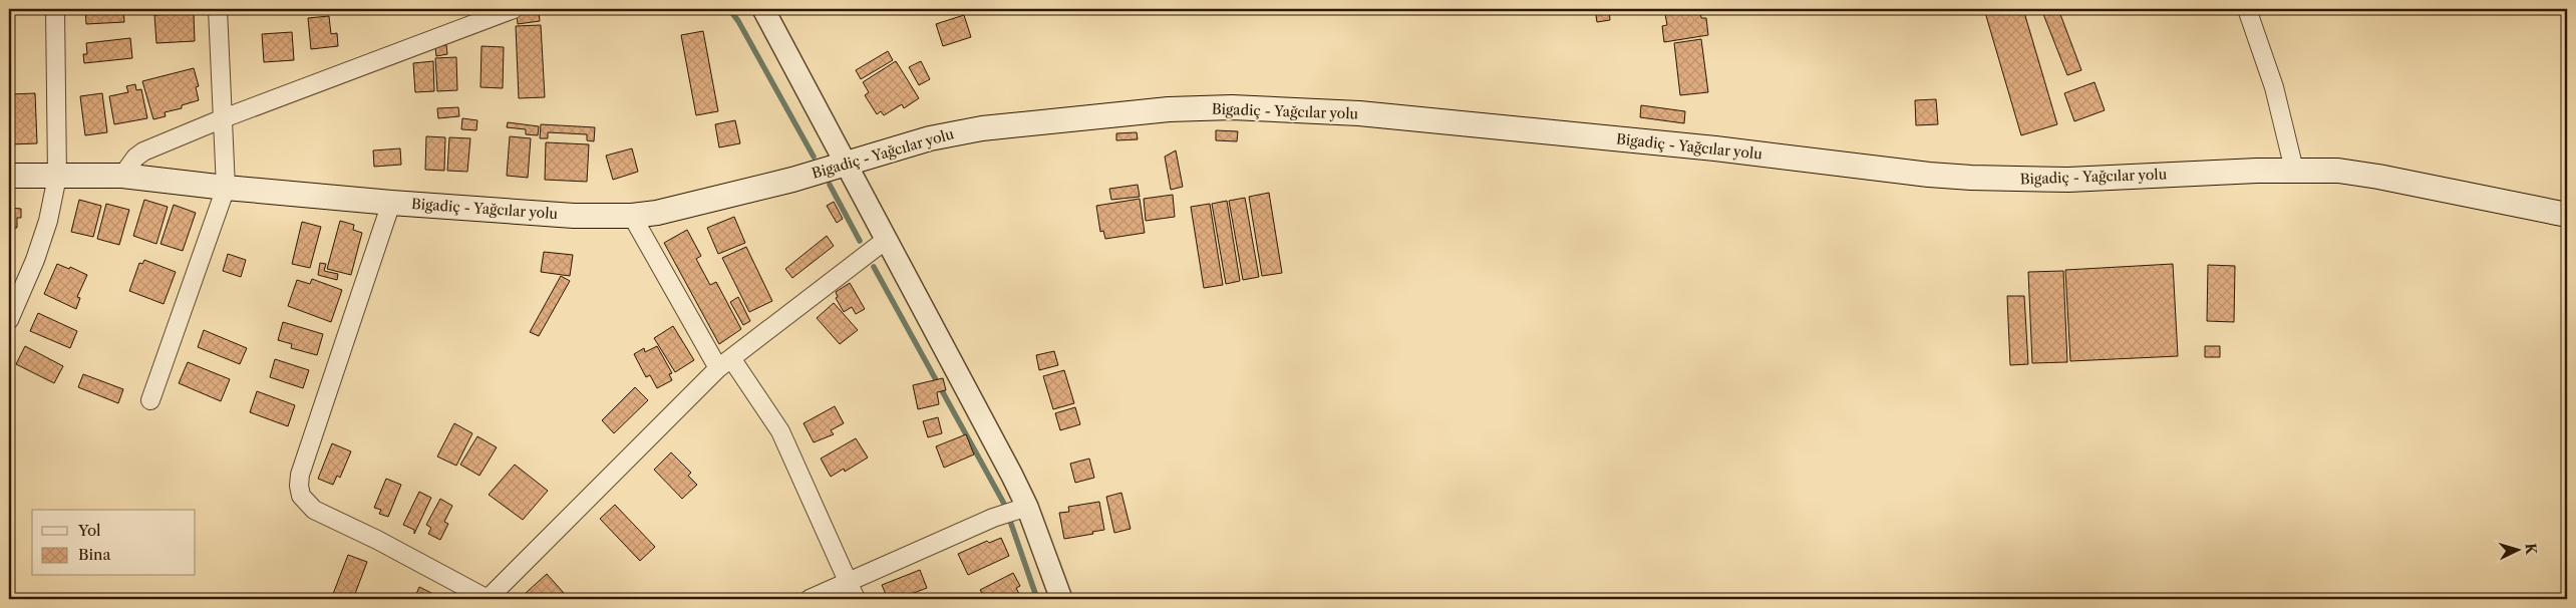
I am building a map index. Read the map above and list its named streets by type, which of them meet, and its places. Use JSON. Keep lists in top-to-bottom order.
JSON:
{
  "streets": {
    "main road": ["Bigadiç - Yağcılar yolu"]
  },
  "legend": ["Yol", "Bina"],
  "north": "right"
}
